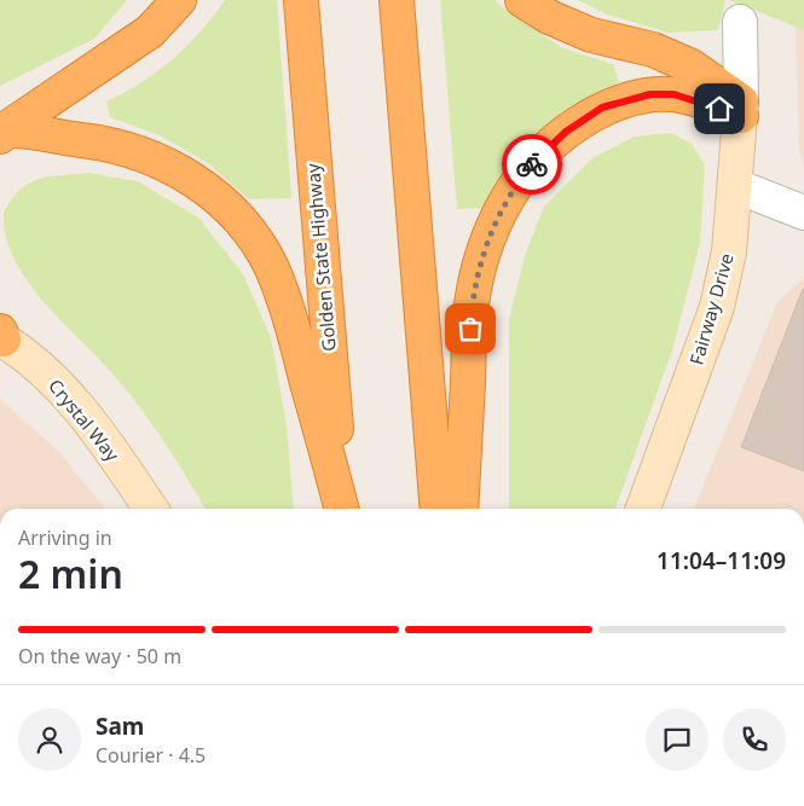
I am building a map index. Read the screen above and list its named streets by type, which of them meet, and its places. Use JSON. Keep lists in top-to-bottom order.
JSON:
{
  "streets": {
    "highway": ["Golden State Highway"],
    "street": ["Fairway Drive", "Crystal Way"]
  },
  "page": {
    "heading": ["2 min", "Arriving in", "11:04–11:09"],
    "panel": ["Sam", "Courier · 4.5"],
    "bar": "On the way · 50 m"
  }
}
